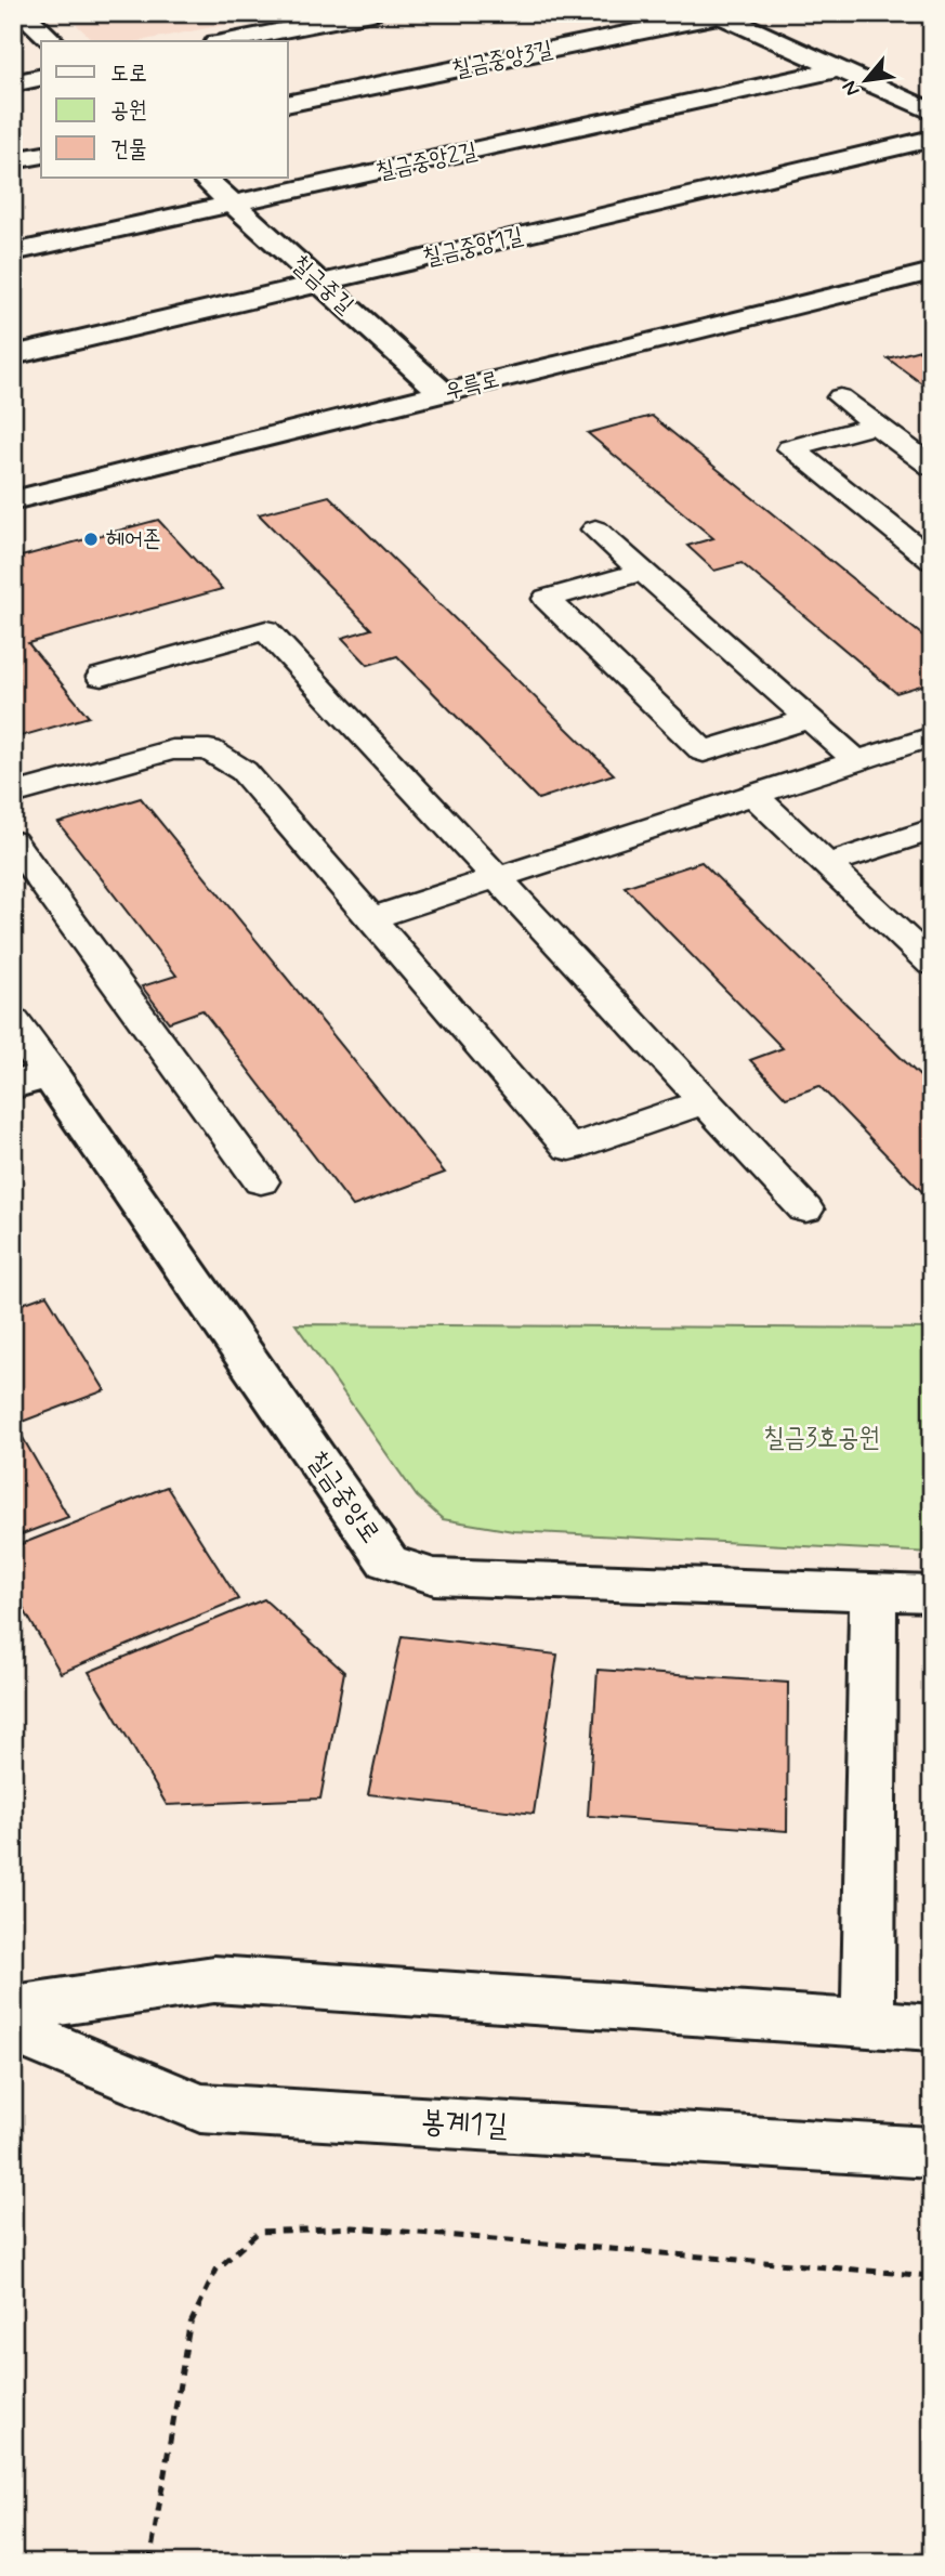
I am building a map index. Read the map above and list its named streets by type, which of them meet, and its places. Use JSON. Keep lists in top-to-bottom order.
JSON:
{
  "streets": {
    "street": [
      "칠금중앙3길",
      "칠금중앙2길",
      "칠금중앙1길",
      "칠금중길",
      "우륵로",
      "칠금중앙로",
      "봉계1길"
    ]
  },
  "crossings": [
    ["칠금중앙2길", "칠금중길"],
    ["칠금중앙1길", "칠금중길"],
    ["칠금중길", "우륵로"]
  ],
  "parks": ["칠금3호공원"],
  "places": ["헤어존"],
  "legend": ["도로", "공원", "건물"],
  "north": "bottom left"
}
